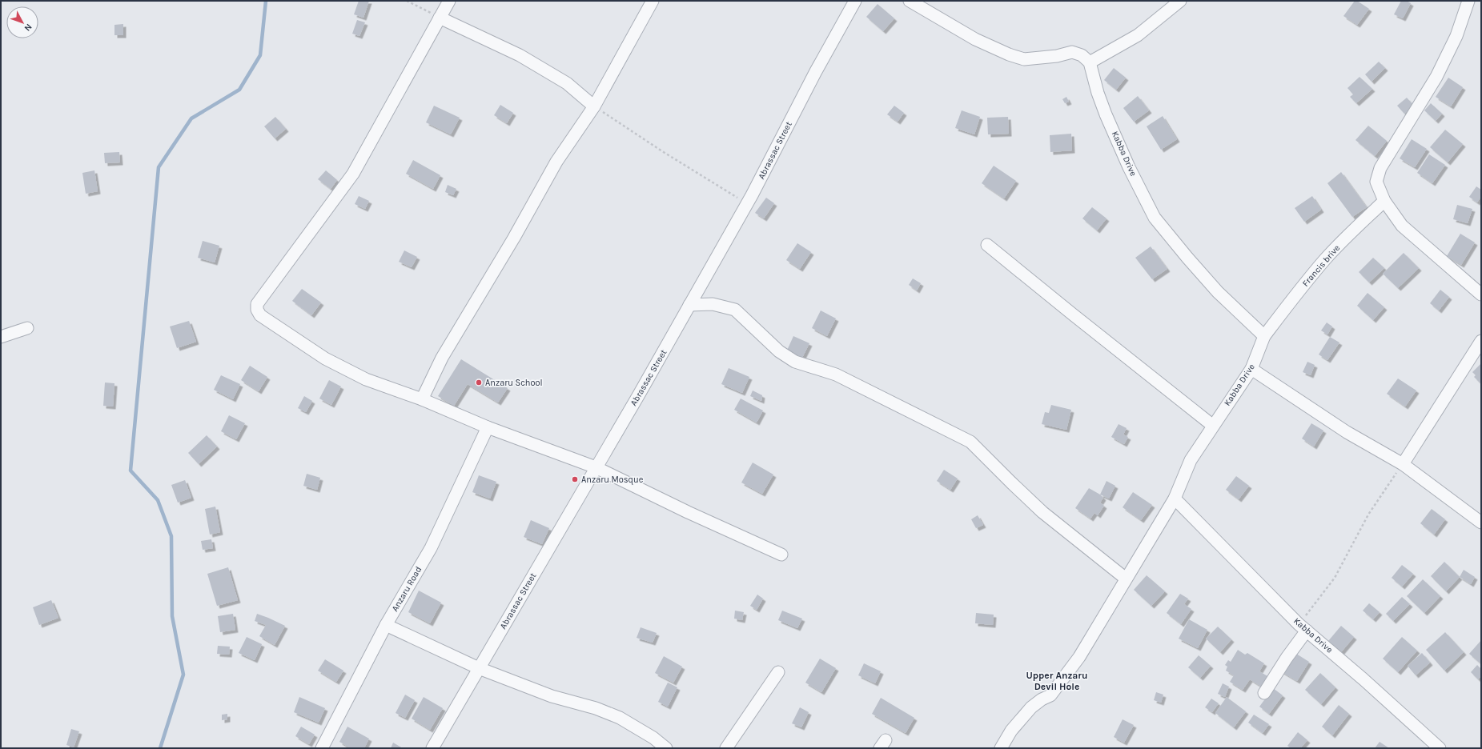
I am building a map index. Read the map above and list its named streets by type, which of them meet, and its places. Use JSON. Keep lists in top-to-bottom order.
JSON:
{
  "streets": {
    "street": [
      "Abrassac Street",
      "Kabba Drive",
      "Francis brive",
      "Anzaru Road"
    ]
  },
  "crossings": [
    ["Kabba Drive", "Francis brive"]
  ],
  "districts": ["Upper Anzaru Devil Hole"],
  "places": ["Anzaru School", "Anzaru Mosque"],
  "north": "bottom right"
}
